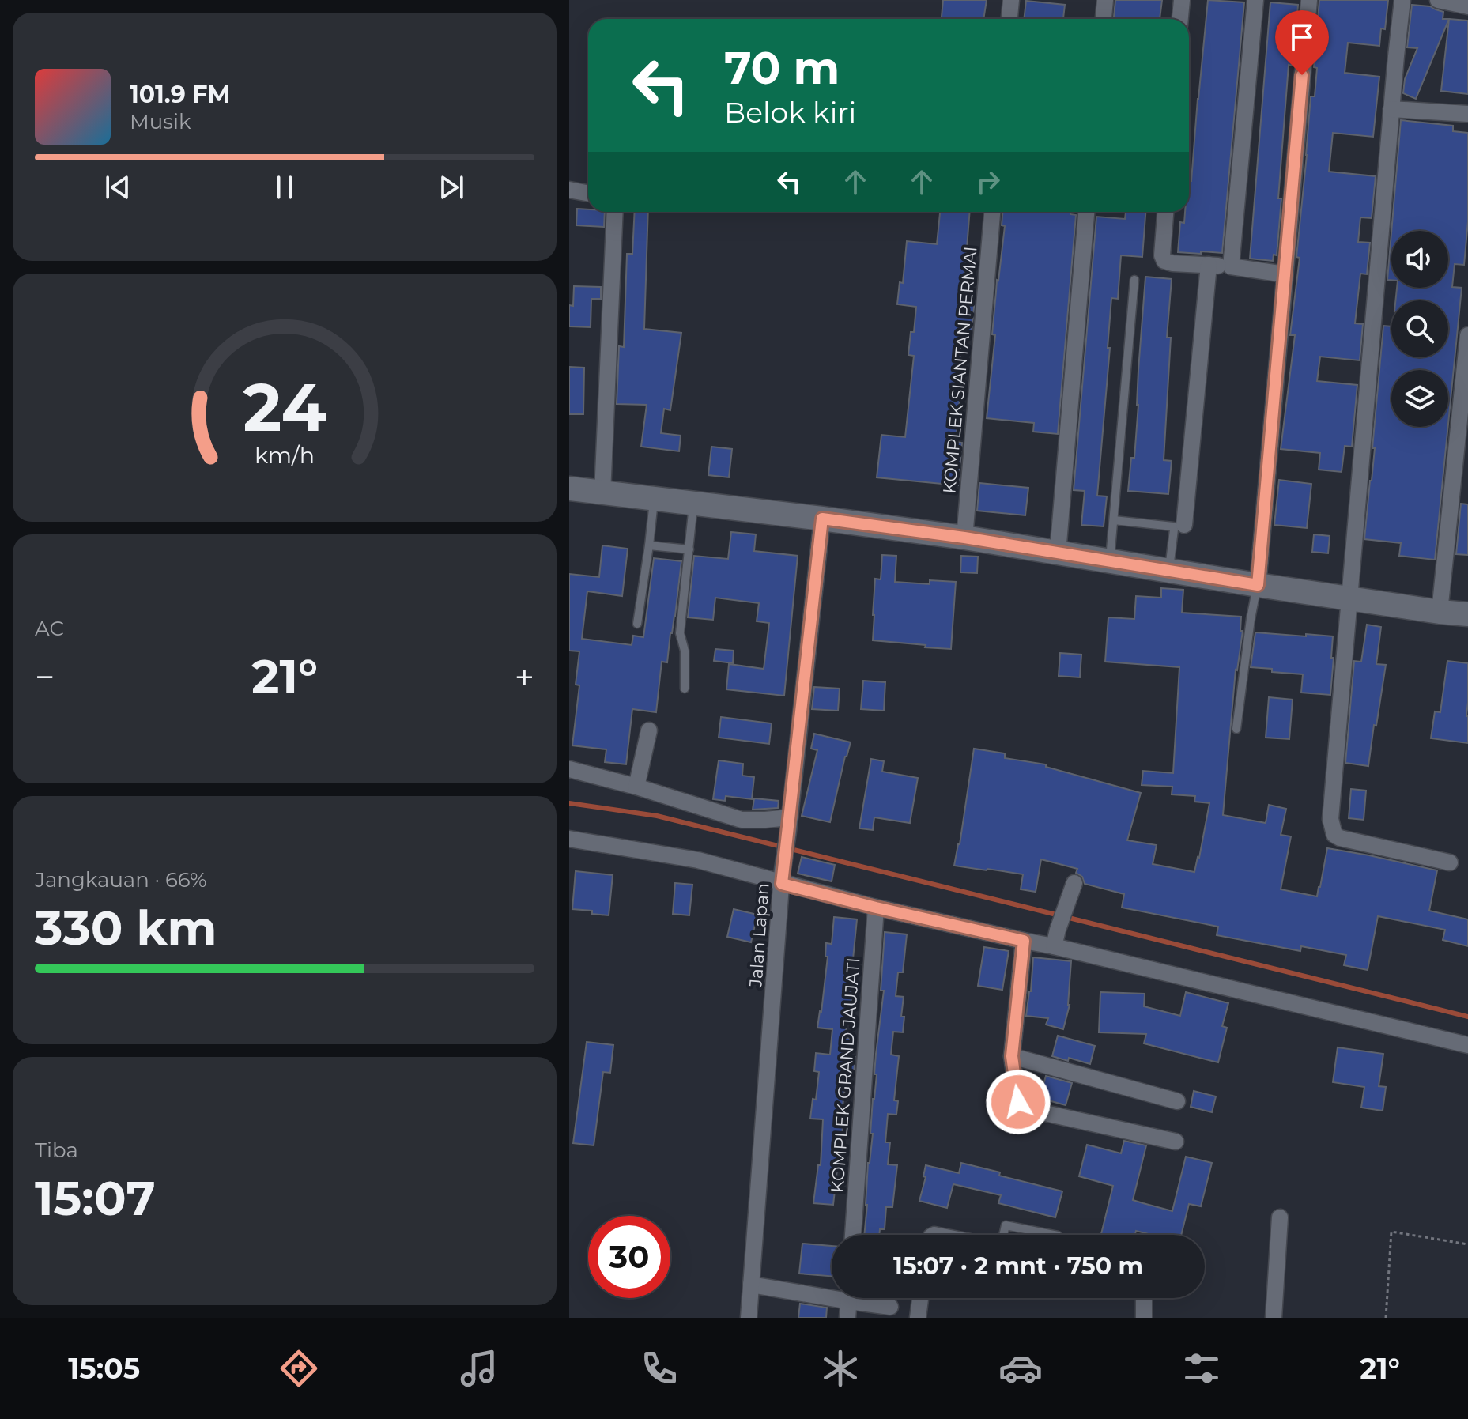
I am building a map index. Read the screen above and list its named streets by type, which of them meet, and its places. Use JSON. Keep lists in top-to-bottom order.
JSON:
{
  "streets": {
    "street": ["KOMPLEK SIANTAN PERMAI", "Jalan Lapan", "KOMPLEK GRAND JAUJATI"]
  },
  "page": {
    "turn": ["70 m", "Belok kiri"],
    "song": ["101.9 FM", "Musik"],
    "tile": [
      "AC",
      ["Jangkauan · 66%", "330 km"],
      ["Tiba", "15:07"]
    ],
    "heat": ["−", "21°", "+"],
    "limit": "30",
    "trip": "15:07 · 2 mnt · 750 m",
    "tabs": ["15:05", "21°"],
    "gauge": ["24", "km/h"]
  }
}
